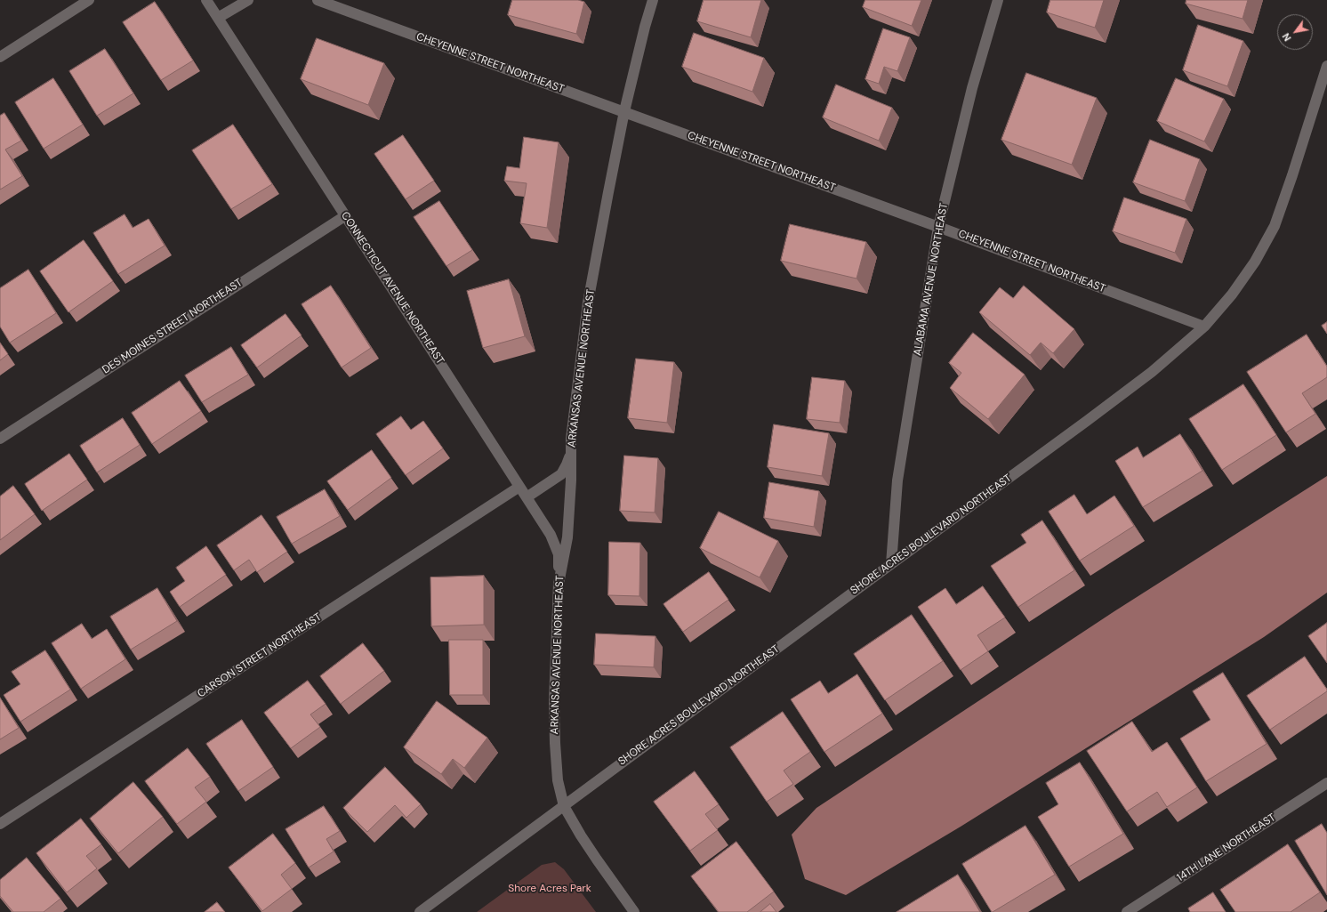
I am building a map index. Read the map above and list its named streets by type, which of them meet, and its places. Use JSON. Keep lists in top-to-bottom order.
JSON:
{
  "streets": {
    "street": [
      "CHEYENNE STREET NORTHEAST",
      "ALABAMA AVENUE NORTHEAST",
      "CONNECTICUT AVENUE NORTHEAST",
      "DES MOINES STREET NORTHEAST",
      "ARKANSAS AVENUE NORTHEAST",
      "SHORE ACRES BOULEVARD NORTHEAST",
      "CARSON STREET NORTHEAST",
      "14TH LANE NORTHEAST"
    ]
  },
  "crossings": [
    ["CHEYENNE STREET NORTHEAST", "ALABAMA AVENUE NORTHEAST"],
    ["CHEYENNE STREET NORTHEAST", "ARKANSAS AVENUE NORTHEAST"],
    ["CHEYENNE STREET NORTHEAST", "SHORE ACRES BOULEVARD NORTHEAST"],
    ["ALABAMA AVENUE NORTHEAST", "SHORE ACRES BOULEVARD NORTHEAST"],
    ["CONNECTICUT AVENUE NORTHEAST", "DES MOINES STREET NORTHEAST"],
    ["CONNECTICUT AVENUE NORTHEAST", "ARKANSAS AVENUE NORTHEAST"],
    ["CONNECTICUT AVENUE NORTHEAST", "CARSON STREET NORTHEAST"],
    ["ARKANSAS AVENUE NORTHEAST", "SHORE ACRES BOULEVARD NORTHEAST"]
  ],
  "parks": ["Shore Acres Park"],
  "north": "bottom left"
}
